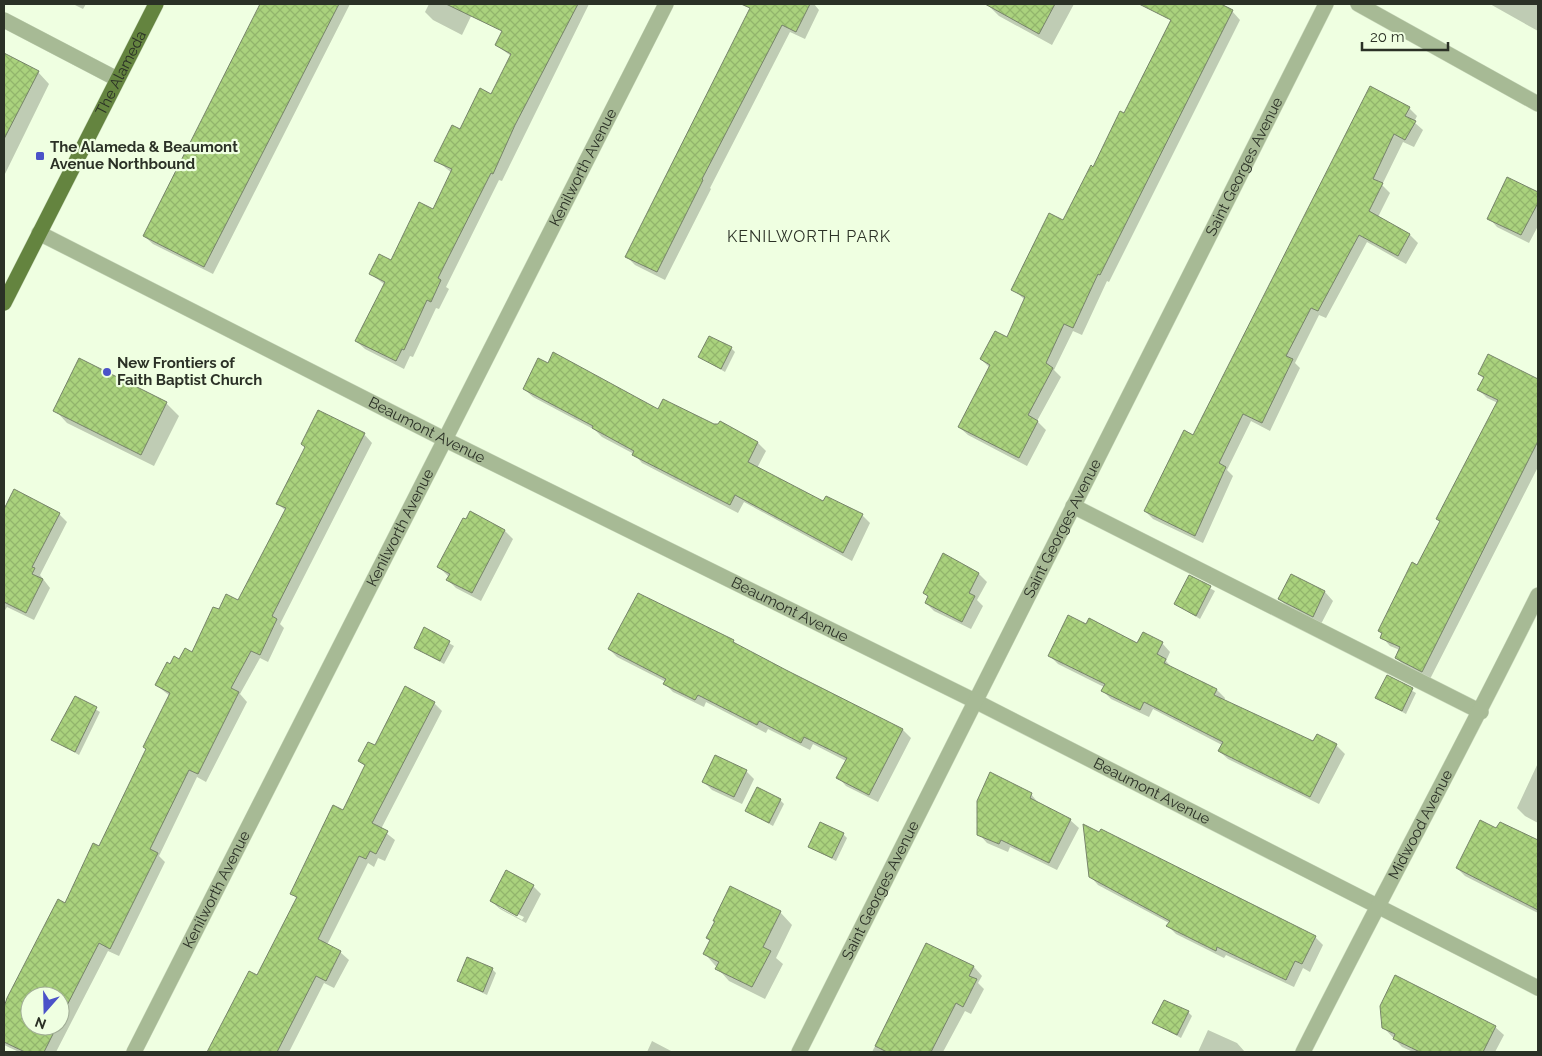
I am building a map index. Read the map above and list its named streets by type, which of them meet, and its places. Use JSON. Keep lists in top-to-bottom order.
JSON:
{
  "streets": {
    "main road": ["The Alameda"],
    "street": [
      "Saint Georges Avenue",
      "Kenilworth Avenue",
      "Beaumont Avenue",
      "Midwood Avenue"
    ]
  },
  "crossings": [
    ["The Alameda", "Beaumont Avenue"],
    ["Saint Georges Avenue", "Beaumont Avenue"],
    ["Kenilworth Avenue", "Beaumont Avenue"],
    ["Beaumont Avenue", "Midwood Avenue"]
  ],
  "districts": ["KENILWORTH PARK"],
  "places": {
    "transit": ["The Alameda & Beaumont Avenue Northbound"],
    "other": ["New Frontiers of Faith Baptist Church"]
  },
  "scale_bar": "20 m",
  "north": "bottom"
}
